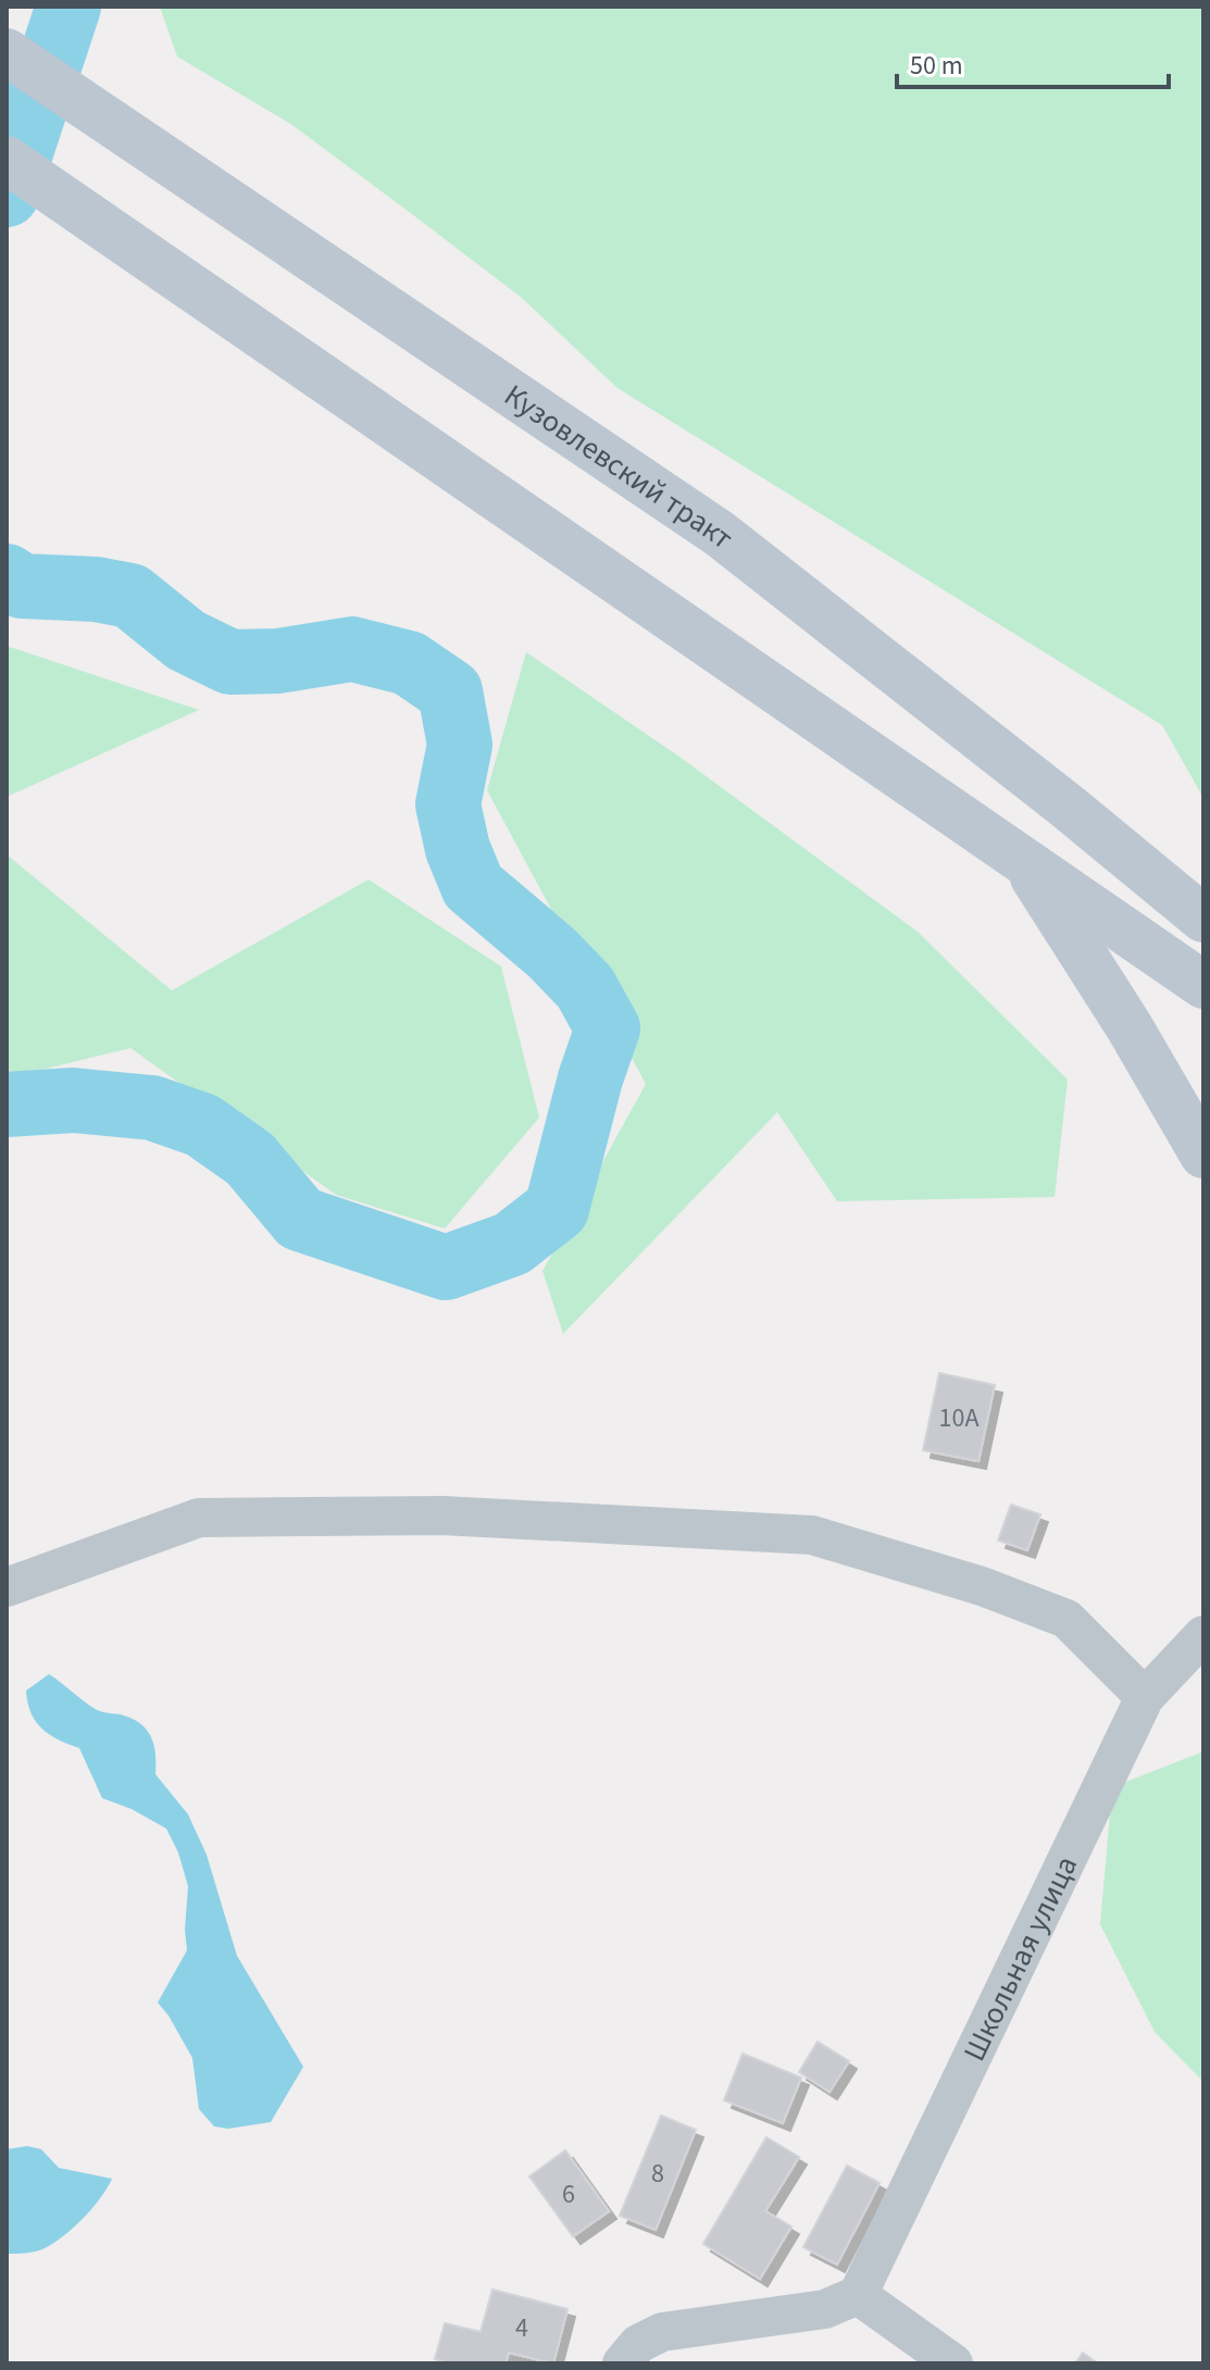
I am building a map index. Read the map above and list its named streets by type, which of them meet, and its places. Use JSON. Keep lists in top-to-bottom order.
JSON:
{
  "streets": {
    "main road": ["Кузовлевский тракт"],
    "street": ["Школьная улица"]
  },
  "house_numbers": [
    "10А",
    "8",
    "6",
    "4"
  ],
  "scale_bar": "50 m"
}
